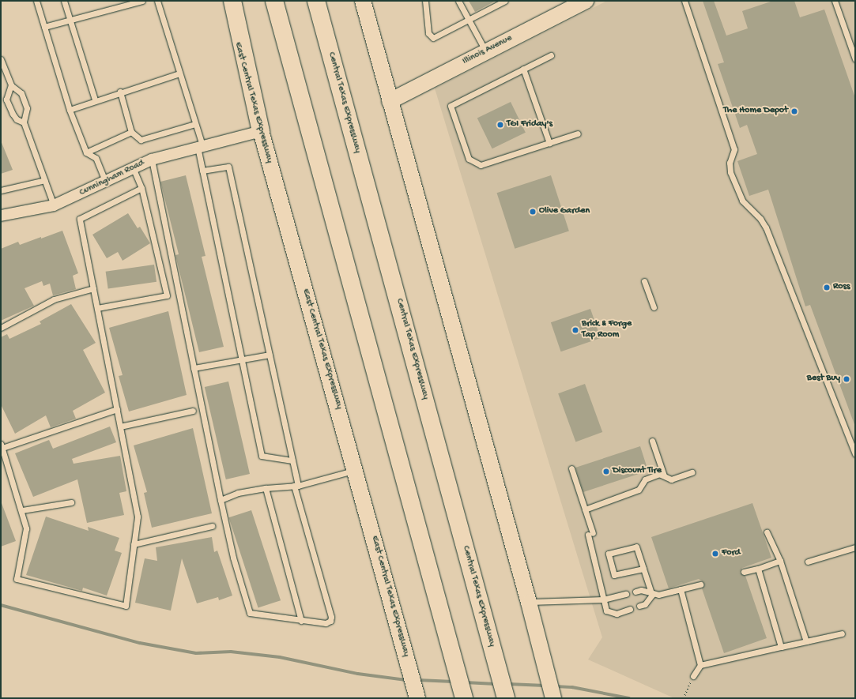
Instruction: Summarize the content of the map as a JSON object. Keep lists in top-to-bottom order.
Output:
{
  "streets": {
    "highway": ["Central Texas Expressway"],
    "main road": ["Illinois Avenue", "East Central Texas Expressway"],
    "street": ["Cunningham Road"]
  },
  "crossings": [
    ["East Central Texas Expressway", "Cunningham Road"]
  ],
  "places": [
    "The Home Depot",
    "TGI Friday's",
    "Olive Garden",
    "Ross",
    "Brick & Forge Tap Room",
    "Best Buy",
    "Discount Tire",
    "Ford"
  ]
}
